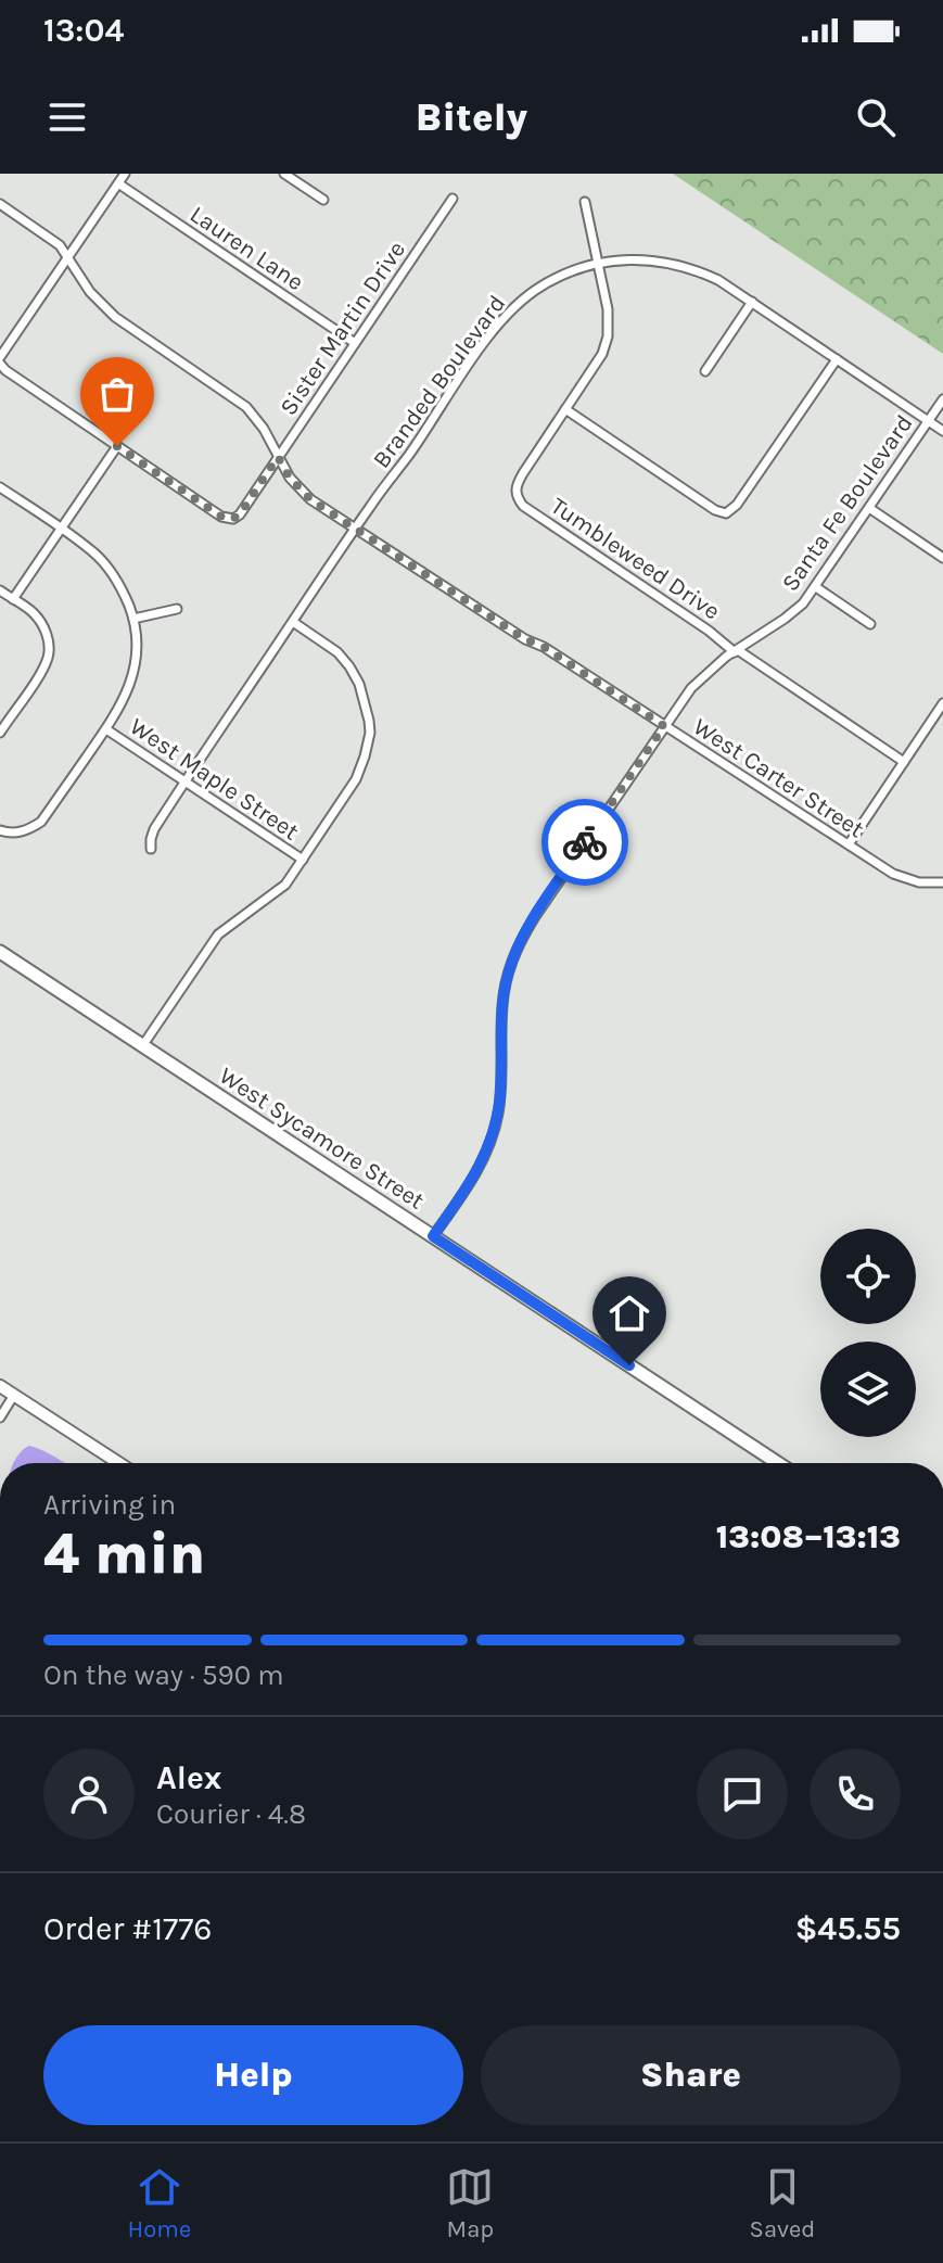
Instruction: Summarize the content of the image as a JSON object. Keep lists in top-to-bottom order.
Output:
{
  "streets": {
    "main road": ["West Sycamore Street"],
    "street": [
      "Lauren Lane",
      "Sister Martin Drive",
      "Branded Boulevard",
      "Santa Fe Boulevard",
      "Tumbleweed Drive",
      "West Carter Street",
      "West Maple Street"
    ]
  },
  "crossings": [
    ["Lauren Lane", "Sister Martin Drive"],
    ["Sister Martin Drive", "West Carter Street"],
    ["Branded Boulevard", "Santa Fe Boulevard"],
    ["Branded Boulevard", "Tumbleweed Drive"],
    ["Branded Boulevard", "West Carter Street"],
    ["Branded Boulevard", "West Maple Street"],
    ["Santa Fe Boulevard", "Tumbleweed Drive"],
    ["Santa Fe Boulevard", "West Carter Street"],
    ["Santa Fe Boulevard", "West Sycamore Street"]
  ],
  "page": {
    "status": "13:04",
    "header": "Bitely",
    "heading": ["4 min", "Arriving in", "13:08–13:13"],
    "panel": [
      "Alex",
      "Courier · 4.8",
      "Order #1776",
      "$45.55"
    ],
    "bar": "On the way · 590 m",
    "buttons": ["Help", "Share"],
    "tabs": ["Home", "Map", "Saved"]
  }
}
